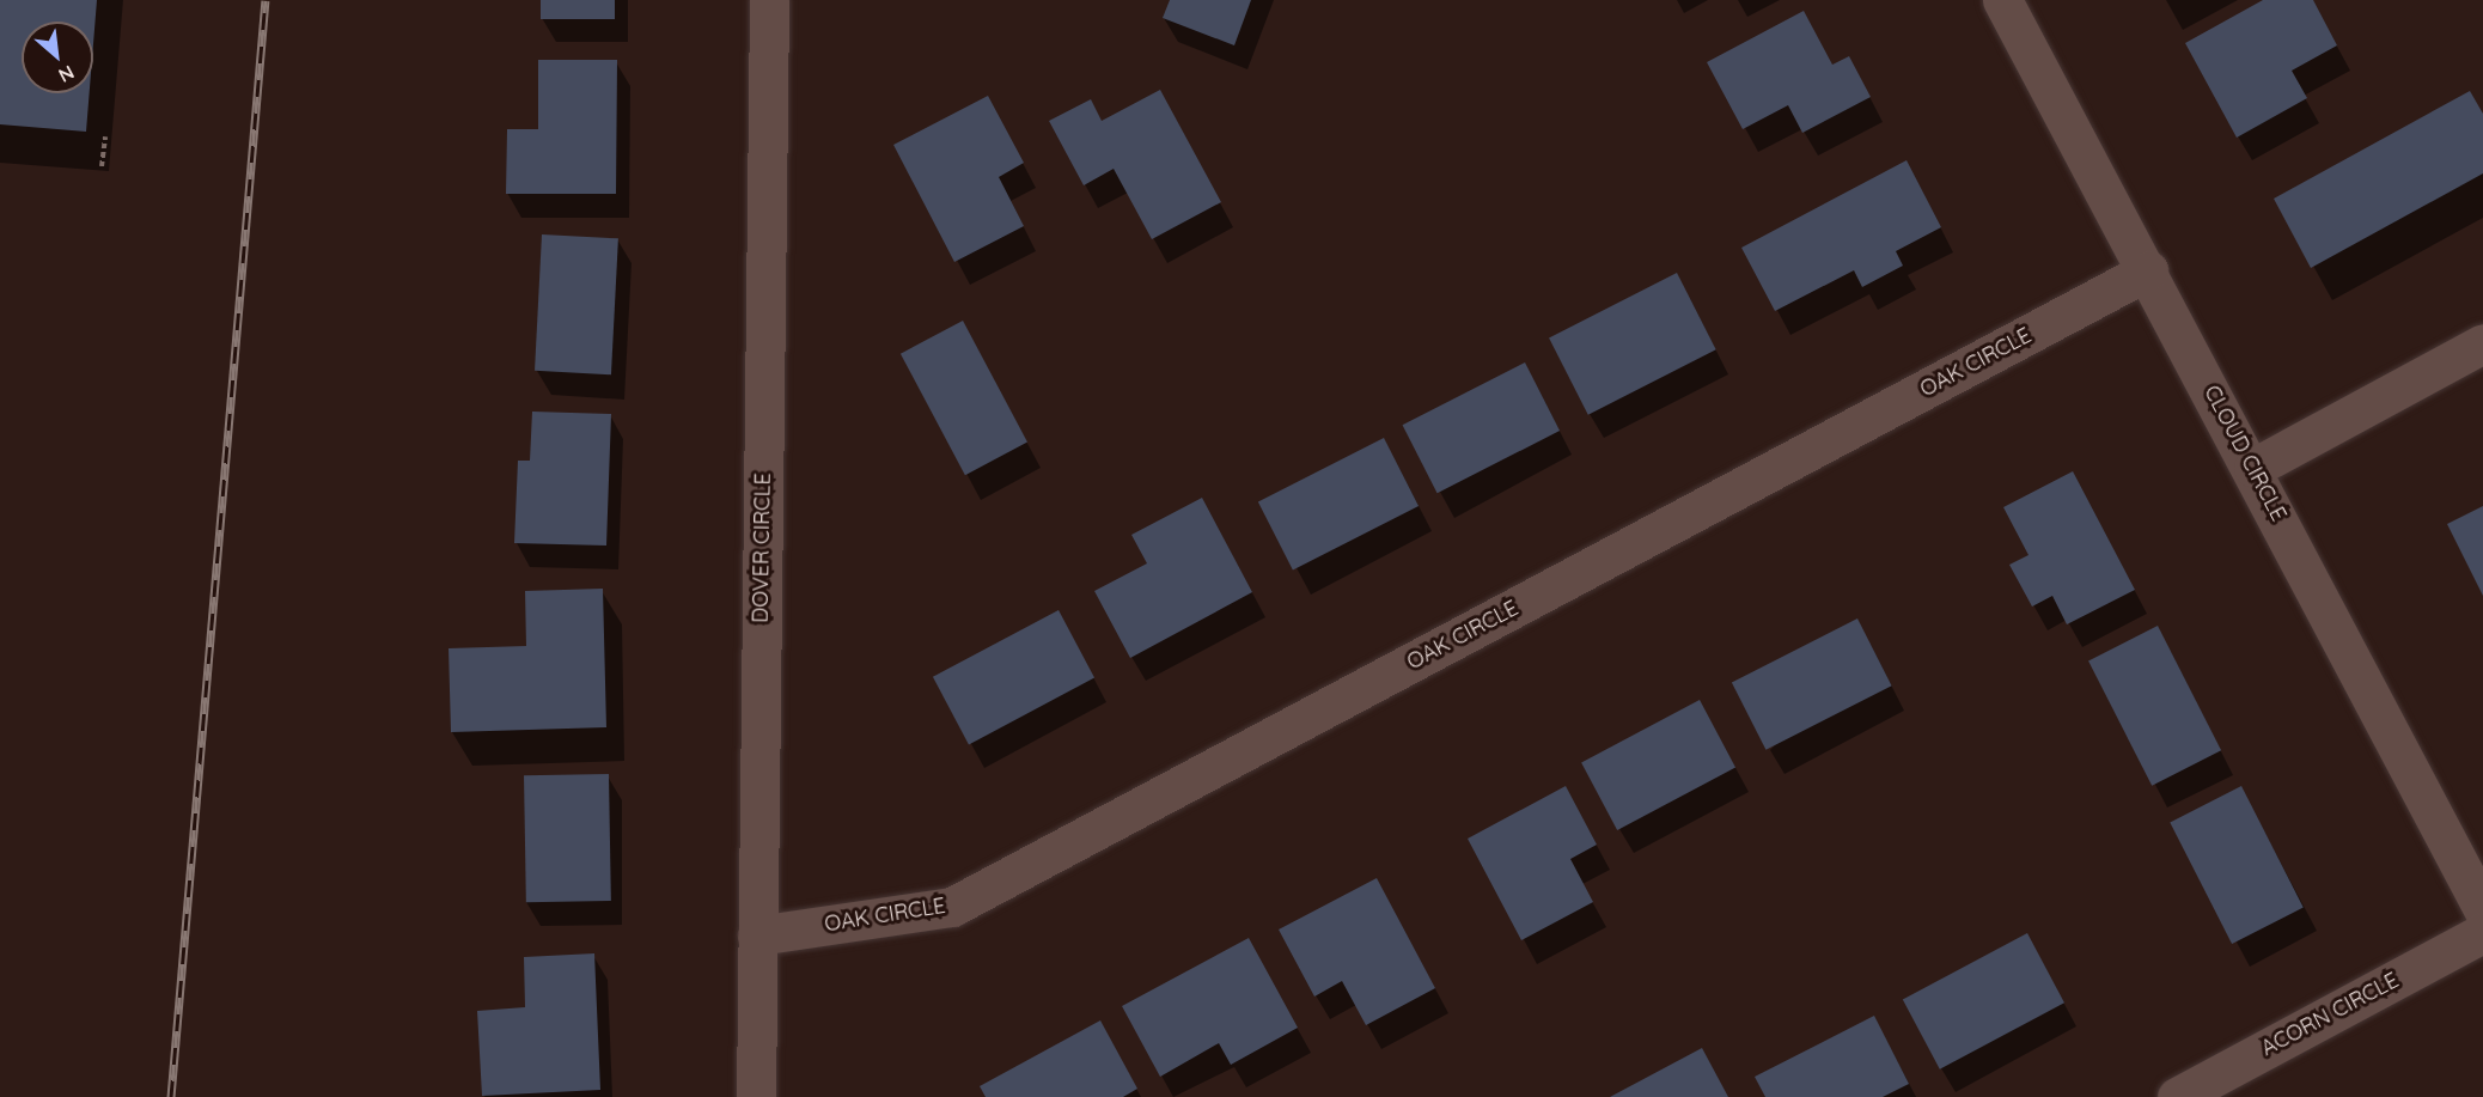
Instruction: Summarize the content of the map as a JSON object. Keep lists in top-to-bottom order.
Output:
{
  "streets": {
    "street": [
      "OAK CIRCLE",
      "CLOUD CIRCLE",
      "DOVER CIRCLE",
      "ACORN CIRCLE"
    ]
  },
  "crossings": [
    ["OAK CIRCLE", "CLOUD CIRCLE"],
    ["OAK CIRCLE", "DOVER CIRCLE"]
  ],
  "north": "bottom right"
}
